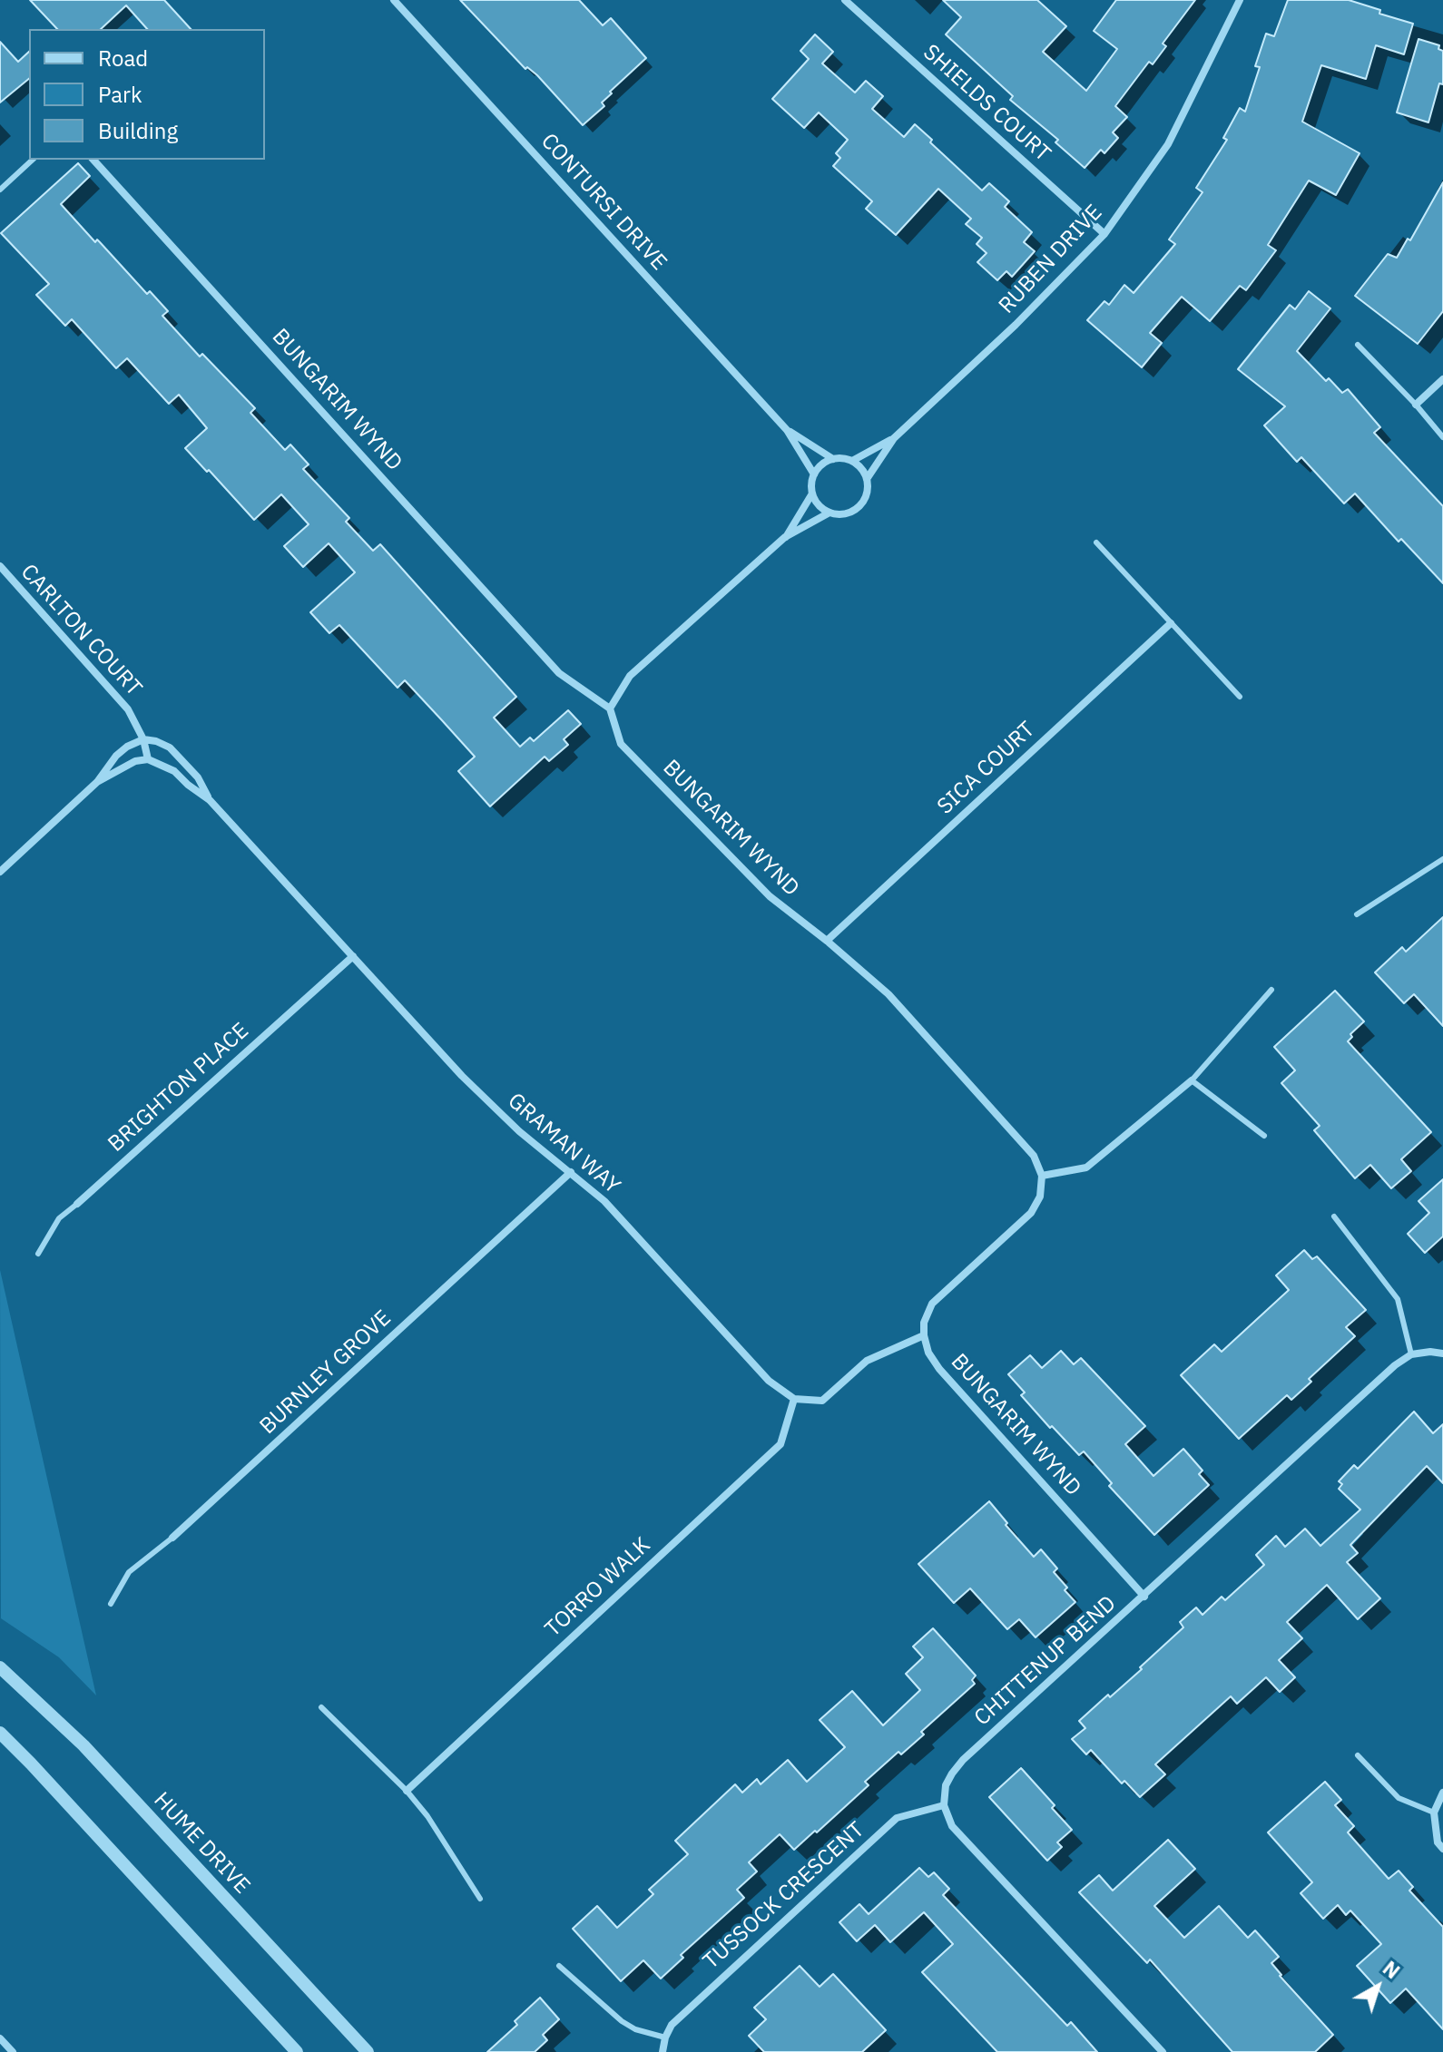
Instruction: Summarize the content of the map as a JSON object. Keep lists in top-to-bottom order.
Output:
{
  "streets": {
    "street": [
      "SHIELDS COURT",
      "CONTURSI DRIVE",
      "RUBEN DRIVE",
      "BUNGARIM WYND",
      "CARLTON COURT",
      "SICA COURT",
      "BRIGHTON PLACE",
      "GRAMAN WAY",
      "BURNLEY GROVE",
      "TORRO WALK",
      "CHITTENUP BEND",
      "HUME DRIVE",
      "TUSSOCK CRESCENT"
    ]
  },
  "crossings": [
    ["SHIELDS COURT", "RUBEN DRIVE"],
    ["CONTURSI DRIVE", "RUBEN DRIVE"],
    ["BUNGARIM WYND", "SICA COURT"],
    ["BUNGARIM WYND", "CHITTENUP BEND"],
    ["CARLTON COURT", "GRAMAN WAY"],
    ["BRIGHTON PLACE", "GRAMAN WAY"],
    ["GRAMAN WAY", "BURNLEY GROVE"],
    ["GRAMAN WAY", "TORRO WALK"],
    ["CHITTENUP BEND", "TUSSOCK CRESCENT"]
  ],
  "legend": ["Road", "Park", "Building"],
  "north": "top right"
}
